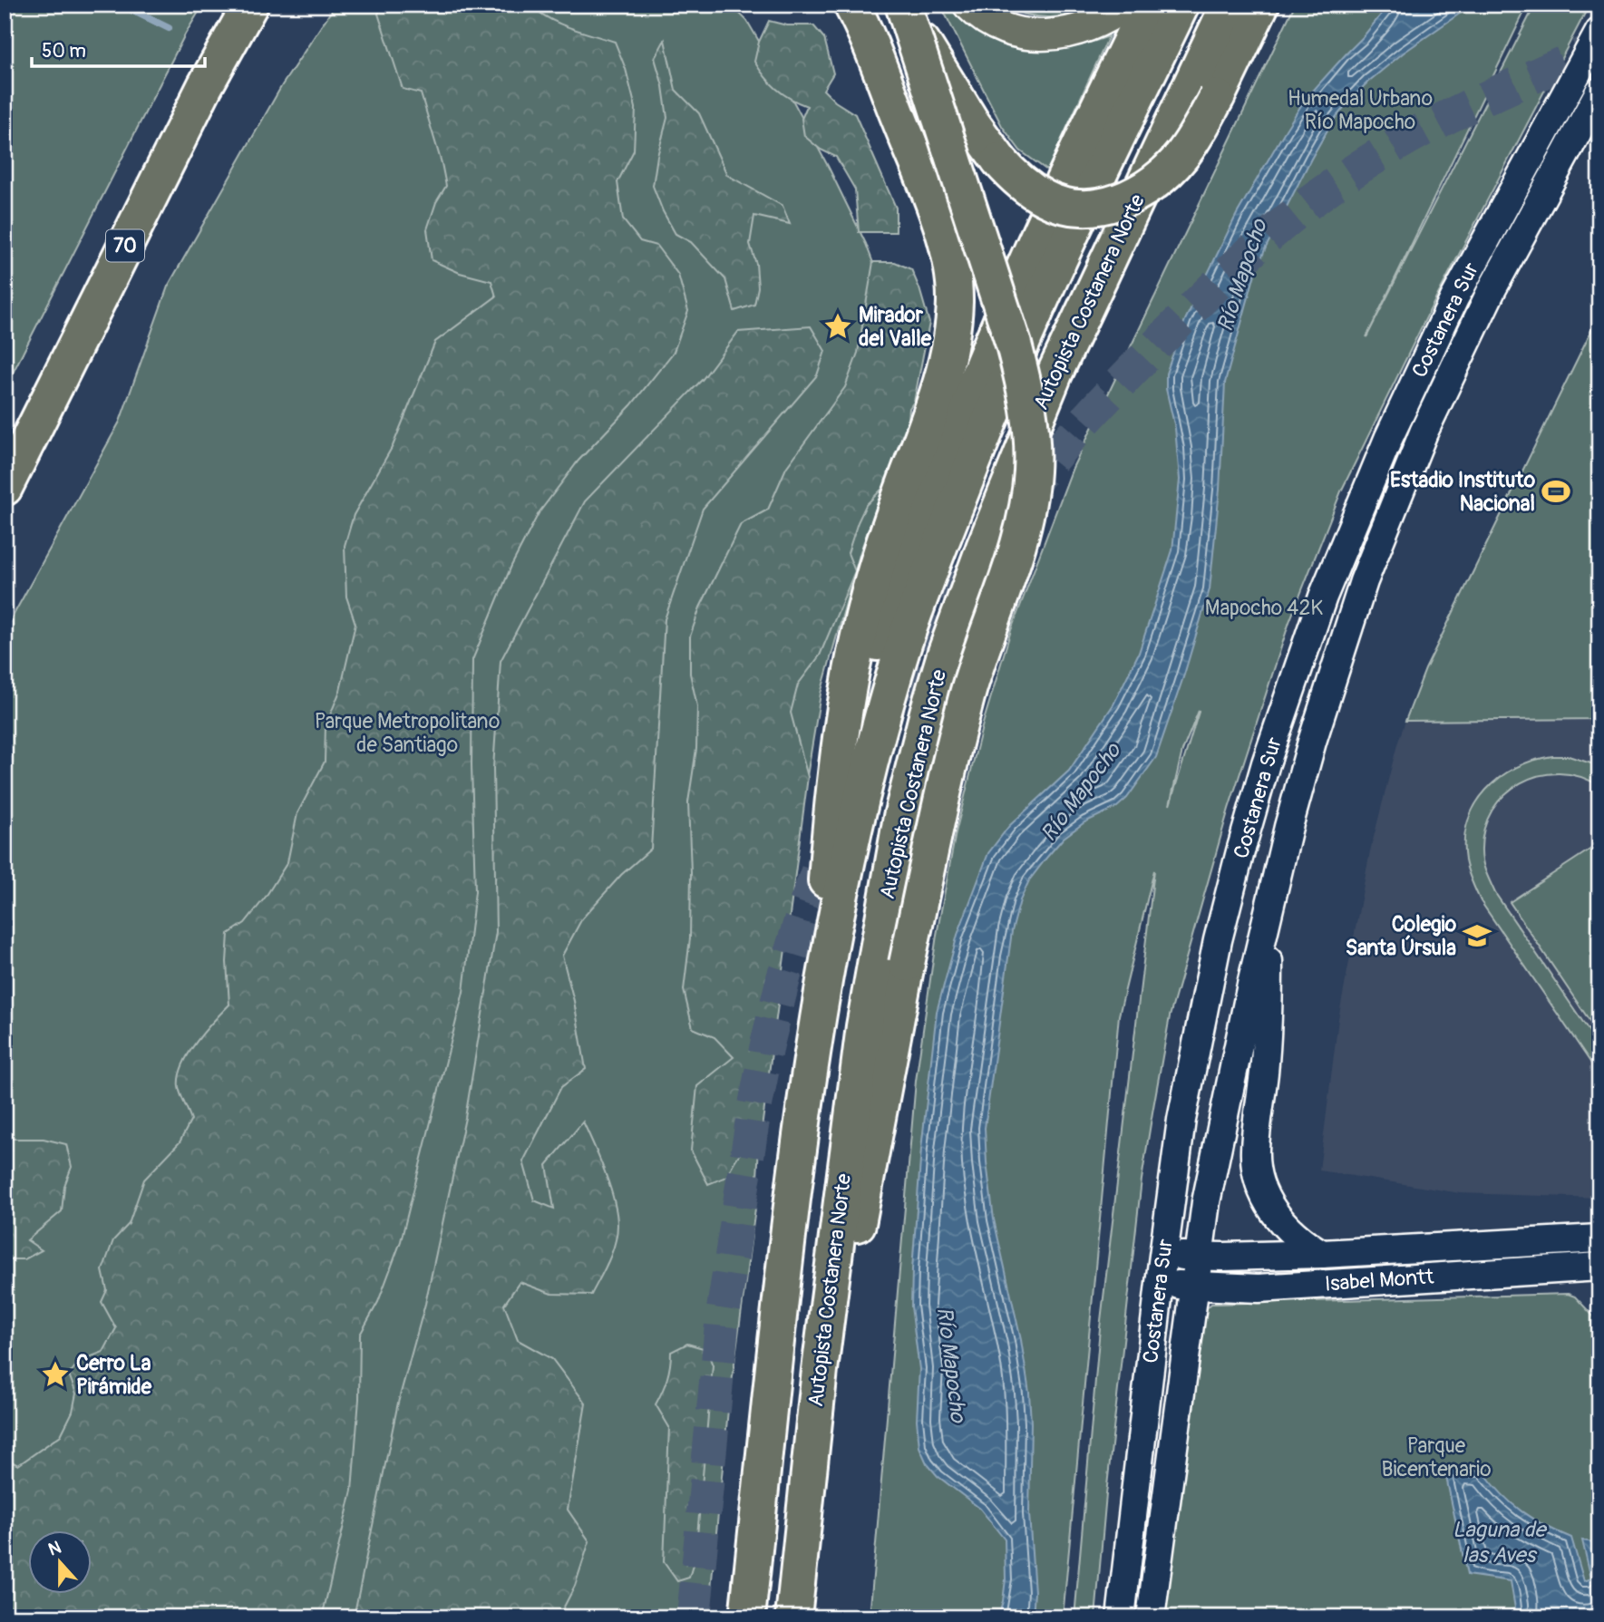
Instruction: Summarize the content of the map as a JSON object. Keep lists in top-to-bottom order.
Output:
{
  "streets": {
    "highway": ["70", "Autopista Costanera Norte"],
    "main road": ["Costanera Sur", "Isabel Montt"]
  },
  "crossings": [
    ["Costanera Sur", "Isabel Montt"]
  ],
  "water": ["Río Mapocho", "Laguna de las Aves"],
  "parks": [
    "Humedal Urbano Río Mapocho",
    "Mapocho 42K",
    "Parque Metropolitano de Santiago",
    "Parque Bicentenario"
  ],
  "places": {
    "place": ["Mirador del Valle", "Cerro La Pirámide"],
    "sports": ["Estadio Instituto Nacional"],
    "school or university": ["Colegio Santa Úrsula"]
  },
  "scale_bar": "50 m",
  "north": "top"
}
